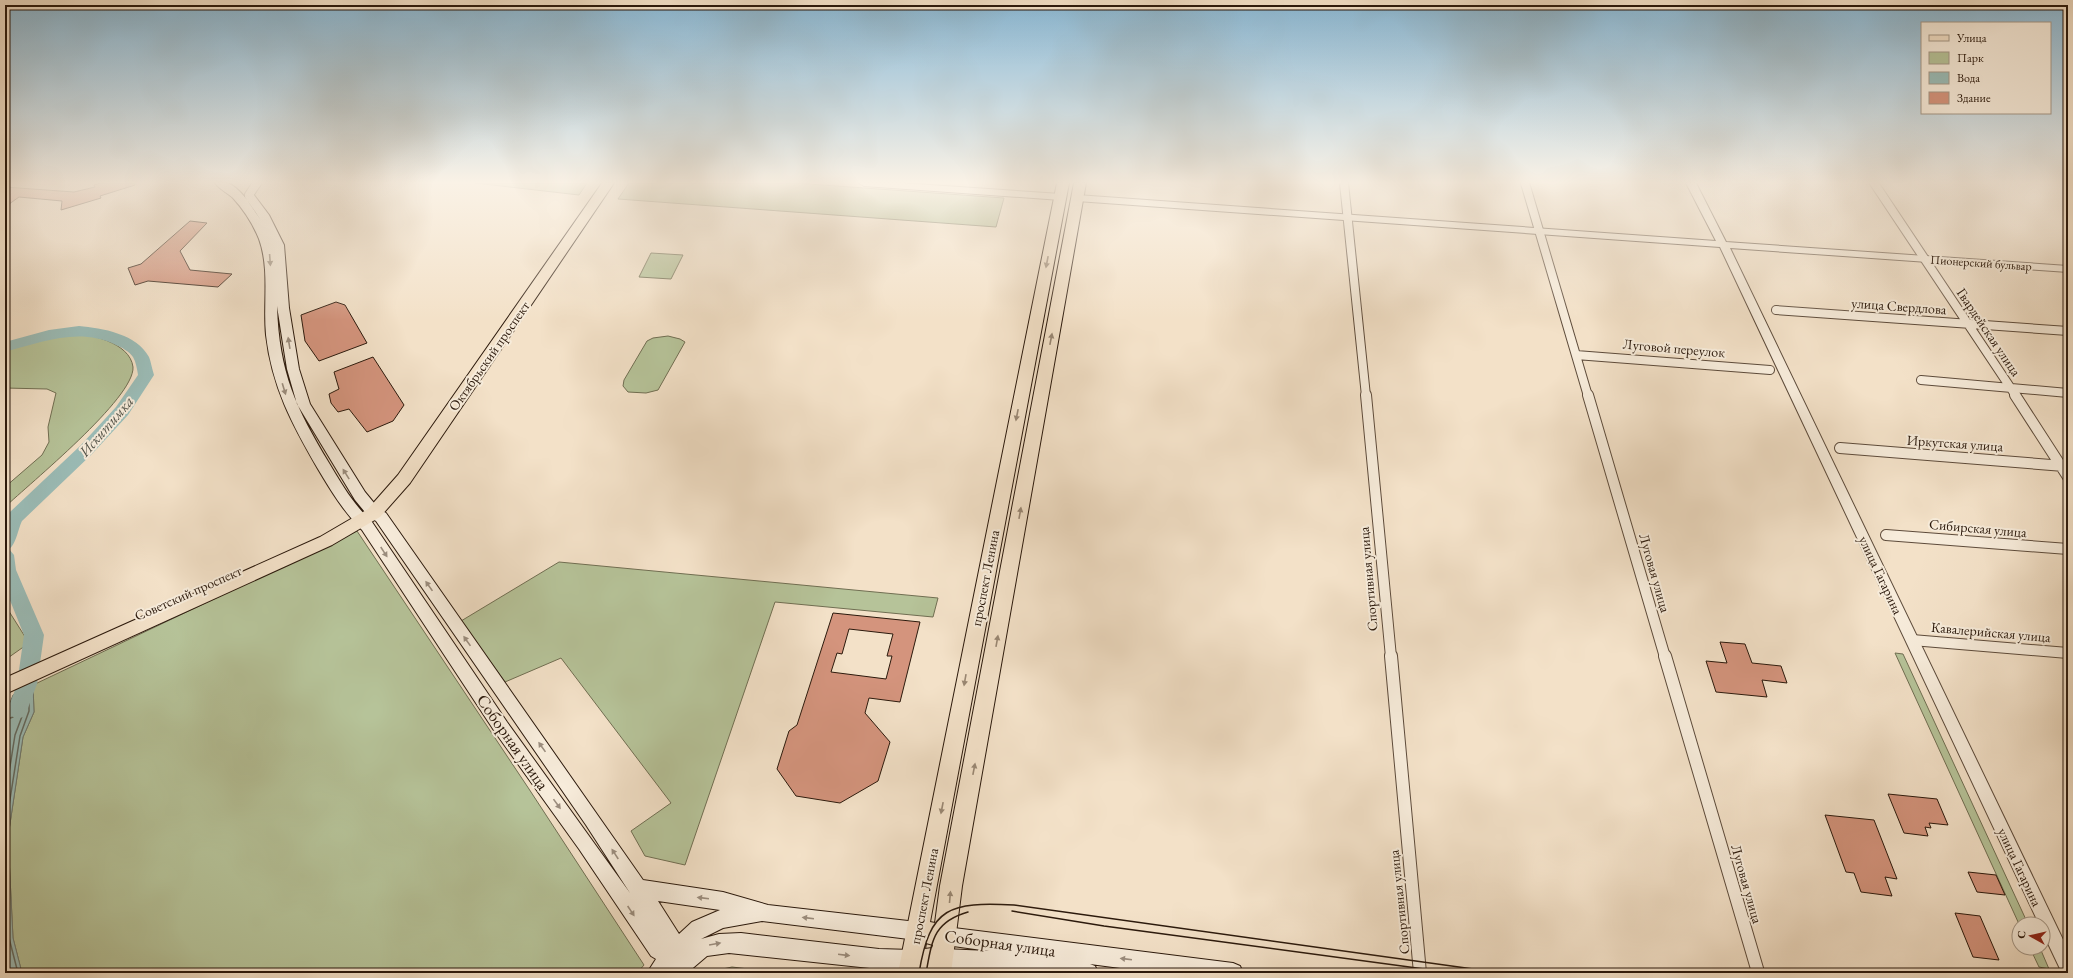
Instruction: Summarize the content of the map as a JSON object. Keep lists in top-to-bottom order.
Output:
{
  "streets": {
    "main road": [
      "Октябрьский проспект",
      "проспект Ленина",
      "Советский проспект",
      "Соборная улица"
    ],
    "street": [
      "Пионерский бульвар",
      "улица Свердлова",
      "Гвардейская улица",
      "Луговой переулок",
      "Иркутская улица",
      "Сибирская улица",
      "Луговая улица",
      "улица Гагарина",
      "Спортивная улица",
      "Кавалерийская улица"
    ]
  },
  "crossings": [
    ["Пионерский бульвар", "Гвардейская улица"],
    ["Пионерский бульвар", "Луговая улица"],
    ["Пионерский бульвар", "улица Гагарина"],
    ["улица Свердлова", "Гвардейская улица"],
    ["Гвардейская улица", "Иркутская улица"],
    ["Луговой переулок", "Луговая улица"],
    ["Октябрьский проспект", "Советский проспект"],
    ["Октябрьский проспект", "Соборная улица"],
    ["улица Гагарина", "Кавалерийская улица"],
    ["проспект Ленина", "Соборная улица"],
    ["Советский проспект", "Соборная улица"]
  ],
  "water": ["Искитимка"],
  "legend": [
    "Улица",
    "Парк",
    "Вода",
    "Здание"
  ],
  "north": "left"
}
